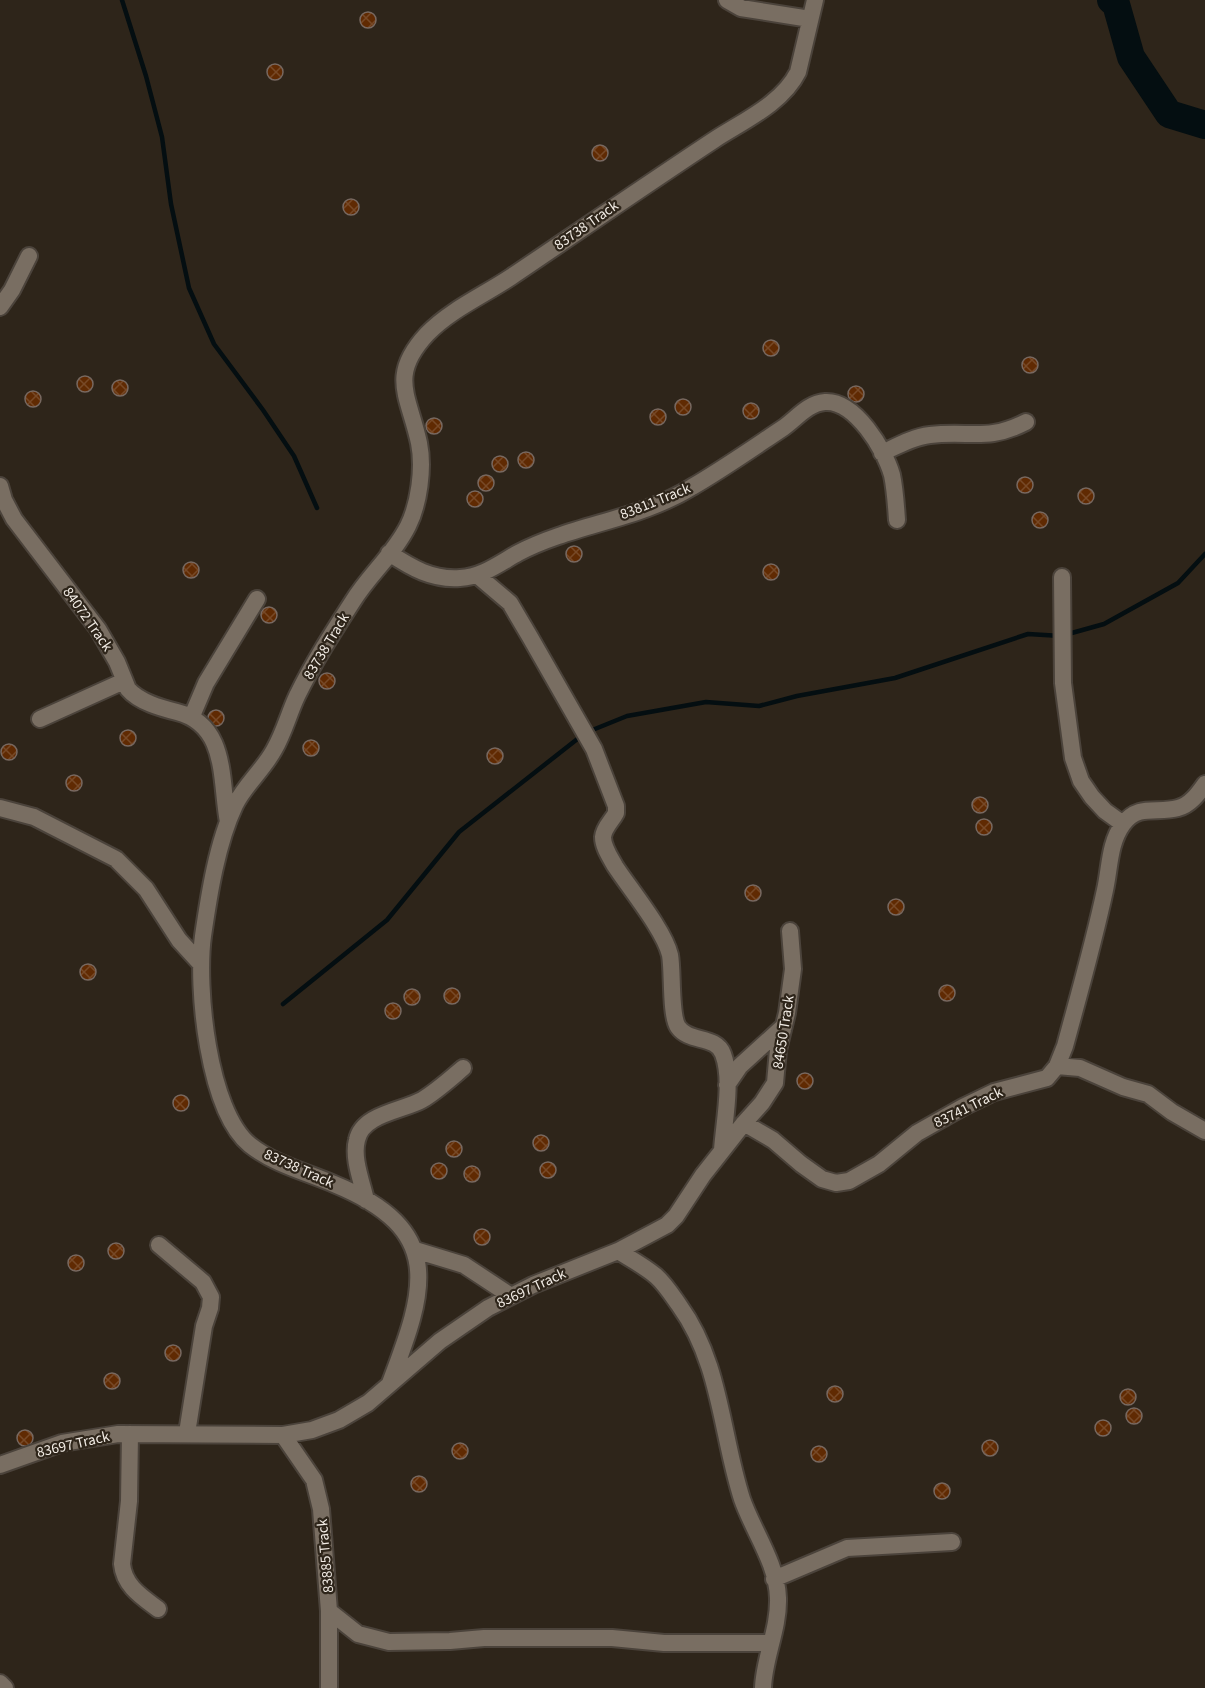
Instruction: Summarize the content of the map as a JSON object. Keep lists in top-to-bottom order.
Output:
{
  "streets": {
    "street": [
      "83738 Track",
      "83811 Track",
      "84072 Track",
      "84650 Track",
      "83741 Track",
      "83697 Track",
      "83885 Track"
    ]
  },
  "crossings": [
    ["83738 Track", "83811 Track"],
    ["83738 Track", "83697 Track"],
    ["84650 Track", "83741 Track"],
    ["83697 Track", "83885 Track"]
  ]
}
